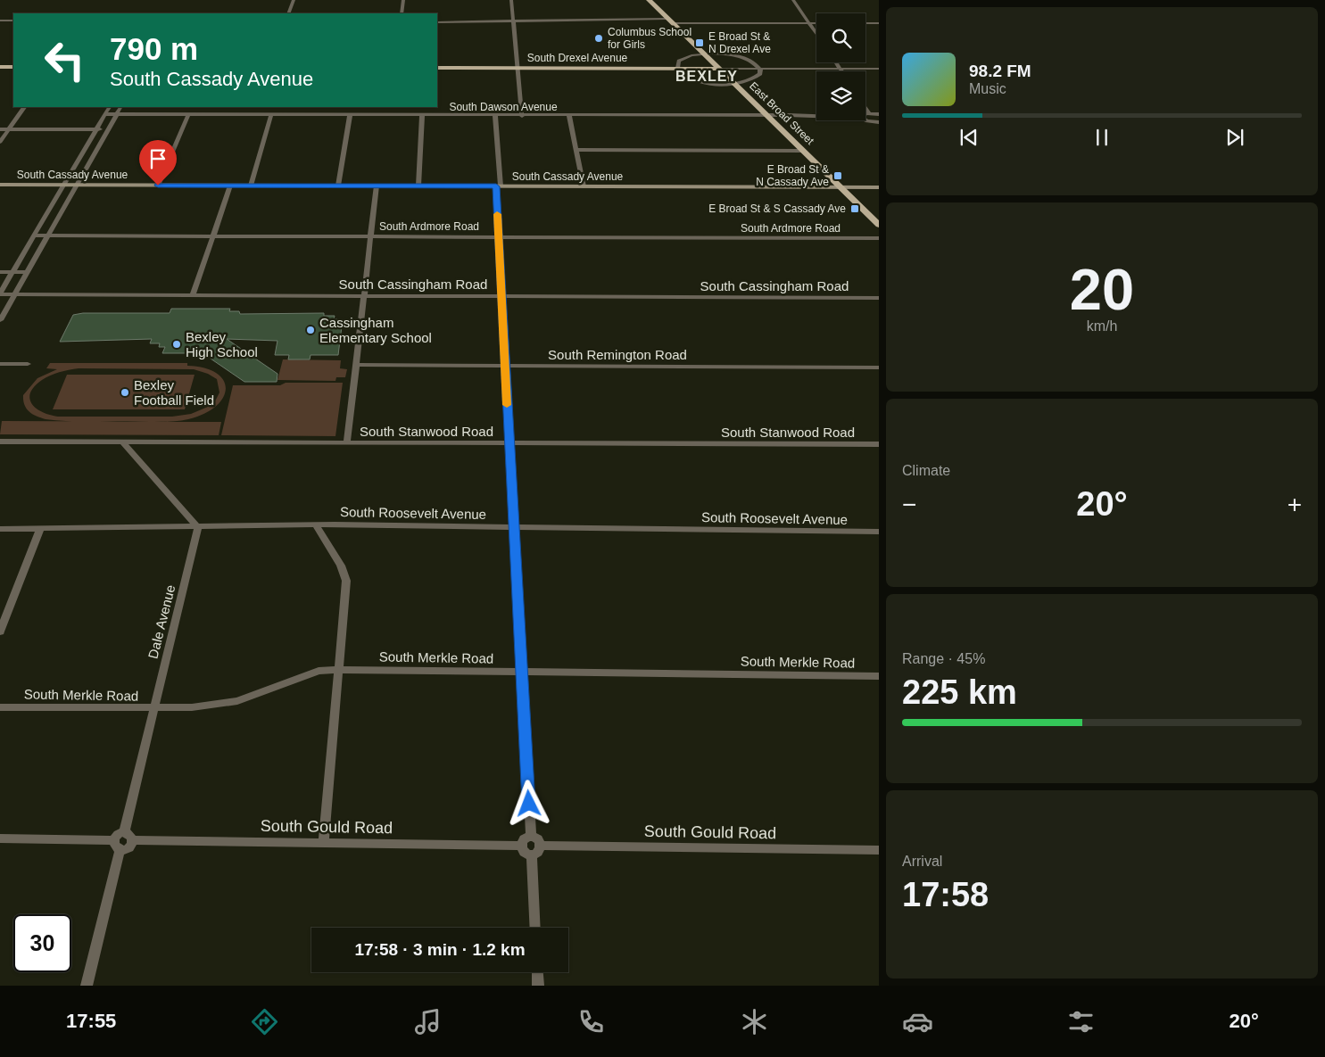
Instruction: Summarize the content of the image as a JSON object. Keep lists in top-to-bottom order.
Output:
{
  "streets": {
    "main road": ["South Drexel Avenue", "East Broad Street"],
    "street": [
      "South Dawson Avenue",
      "South Cassady Avenue",
      "South Ardmore Road",
      "South Cassingham Road",
      "South Remington Road",
      "South Stanwood Road",
      "South Roosevelt Avenue",
      "Dale Avenue",
      "South Merkle Road",
      "South Gould Road"
    ]
  },
  "crossings": [
    ["South Drexel Avenue", "East Broad Street"],
    ["South Dawson Avenue", "East Broad Street"],
    ["East Broad Street", "South Cassady Avenue"],
    ["South Roosevelt Avenue", "Dale Avenue"],
    ["Dale Avenue", "South Merkle Road"],
    ["Dale Avenue", "South Gould Road"]
  ],
  "districts": ["BEXLEY"],
  "places": {
    "other": [
      "Columbus School for Girls",
      "Cassingham Elementary School",
      "Bexley High School",
      "Bexley Football Field"
    ],
    "transit": ["E Broad St & N Drexel Ave", "E Broad St & N Cassady Ave", "E Broad St & S Cassady Ave"]
  },
  "page": {
    "turn": ["790 m", "South Cassady Avenue"],
    "song": ["98.2 FM", "Music"],
    "tile": [
      ["20", "km/h"],
      "Climate",
      ["Range · 45%", "225 km"],
      ["Arrival", "17:58"]
    ],
    "heat": ["−", "20°", "+"],
    "limit": "30",
    "trip": "17:58 · 3 min · 1.2 km",
    "tabs": ["17:55", "20°"]
  }
}
